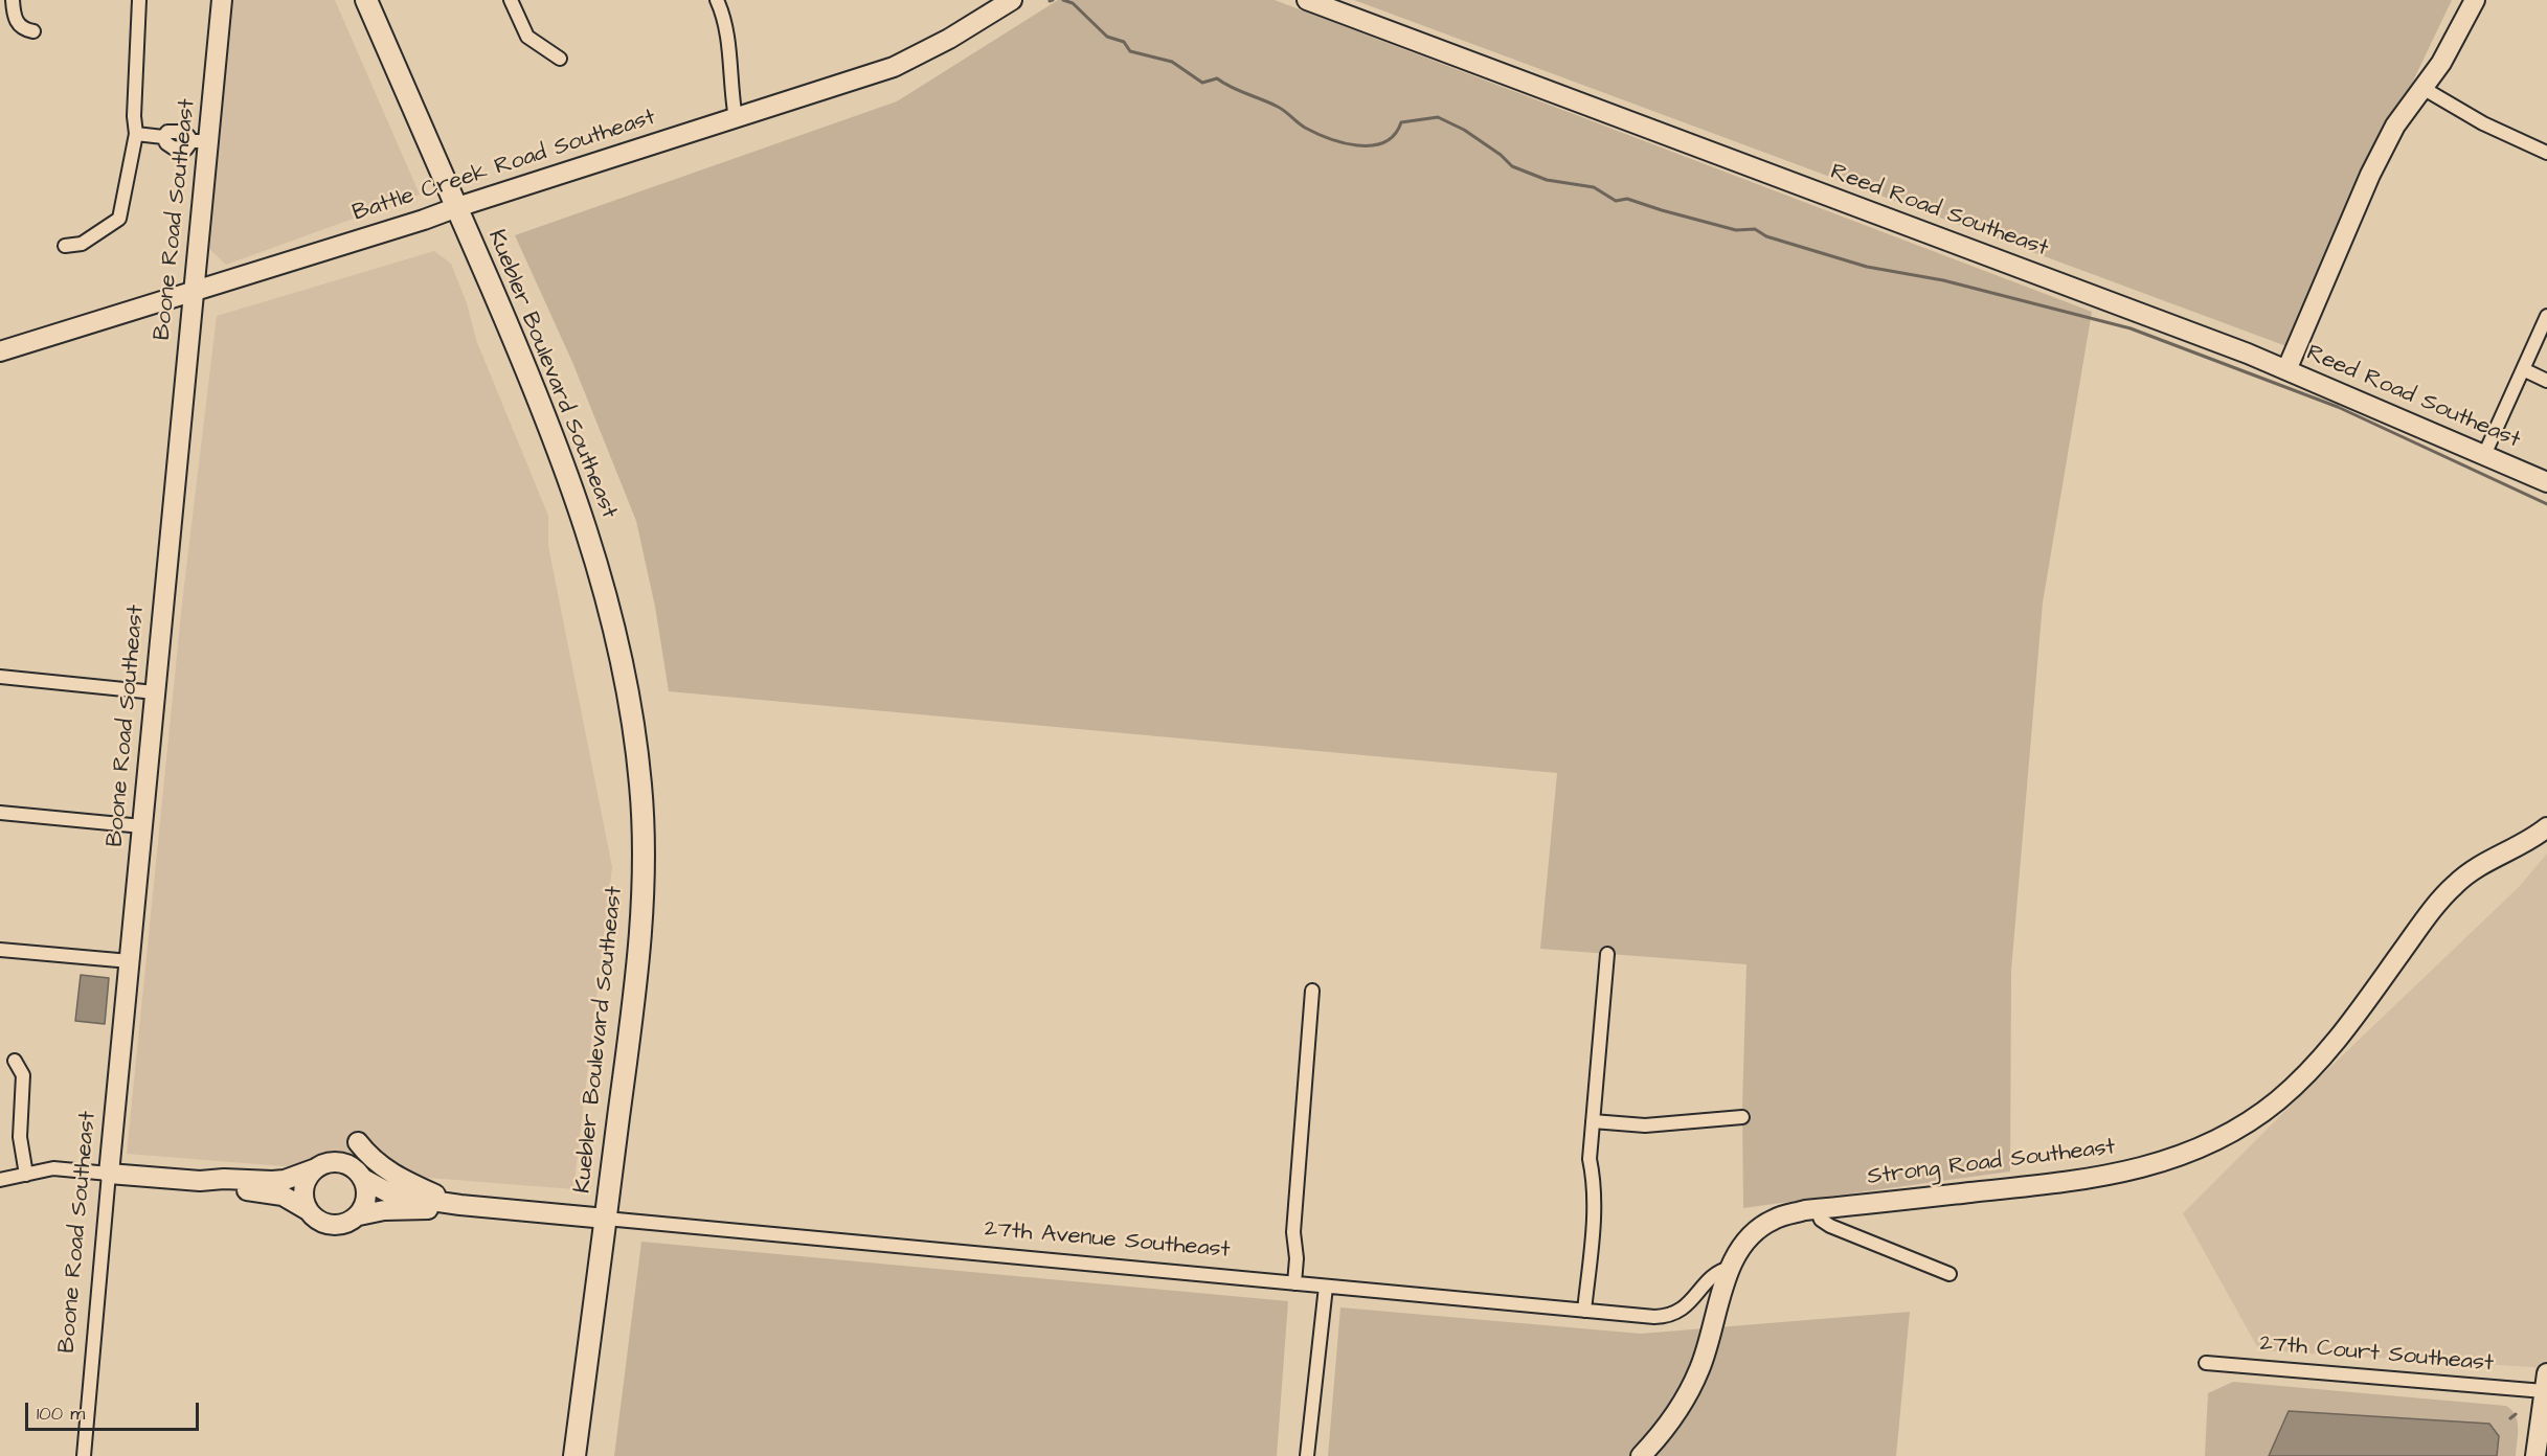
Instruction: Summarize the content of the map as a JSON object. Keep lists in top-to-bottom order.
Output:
{
  "streets": {
    "main road": ["Kuebler Boulevard Southeast"],
    "street": [
      "Battle Creek Road Southeast",
      "Reed Road Southeast",
      "Boone Road Southeast",
      "Strong Road Southeast",
      "27th Avenue Southeast",
      "27th Court Southeast"
    ]
  },
  "crossings": [
    ["Battle Creek Road Southeast", "Boone Road Southeast"],
    ["Battle Creek Road Southeast", "Kuebler Boulevard Southeast"],
    ["Kuebler Boulevard Southeast", "27th Avenue Southeast"],
    ["Strong Road Southeast", "27th Avenue Southeast"]
  ],
  "scale_bar": "100 m"
}
